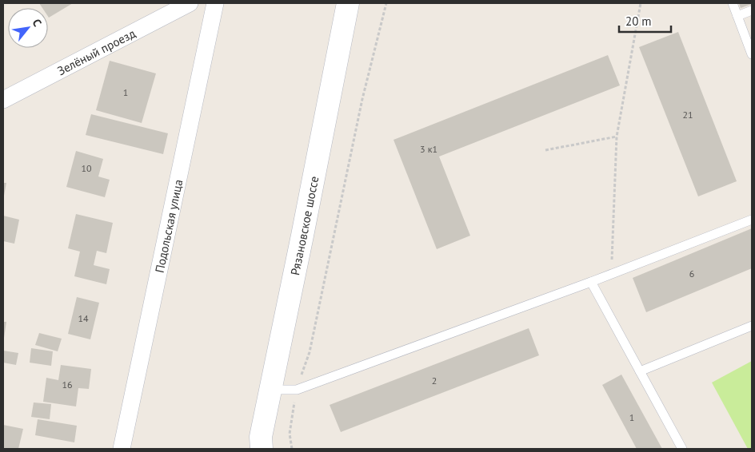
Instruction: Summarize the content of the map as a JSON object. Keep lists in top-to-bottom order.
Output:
{
  "streets": {
    "main road": ["Рязановское шоссе"],
    "street": ["Зелёный проезд", "Подольская улица"]
  },
  "house_numbers": [
    "1",
    "21",
    "3 к1",
    "10",
    "6",
    "14",
    "2",
    "16",
    "1"
  ],
  "scale_bar": "20 m",
  "north": "top right"
}
